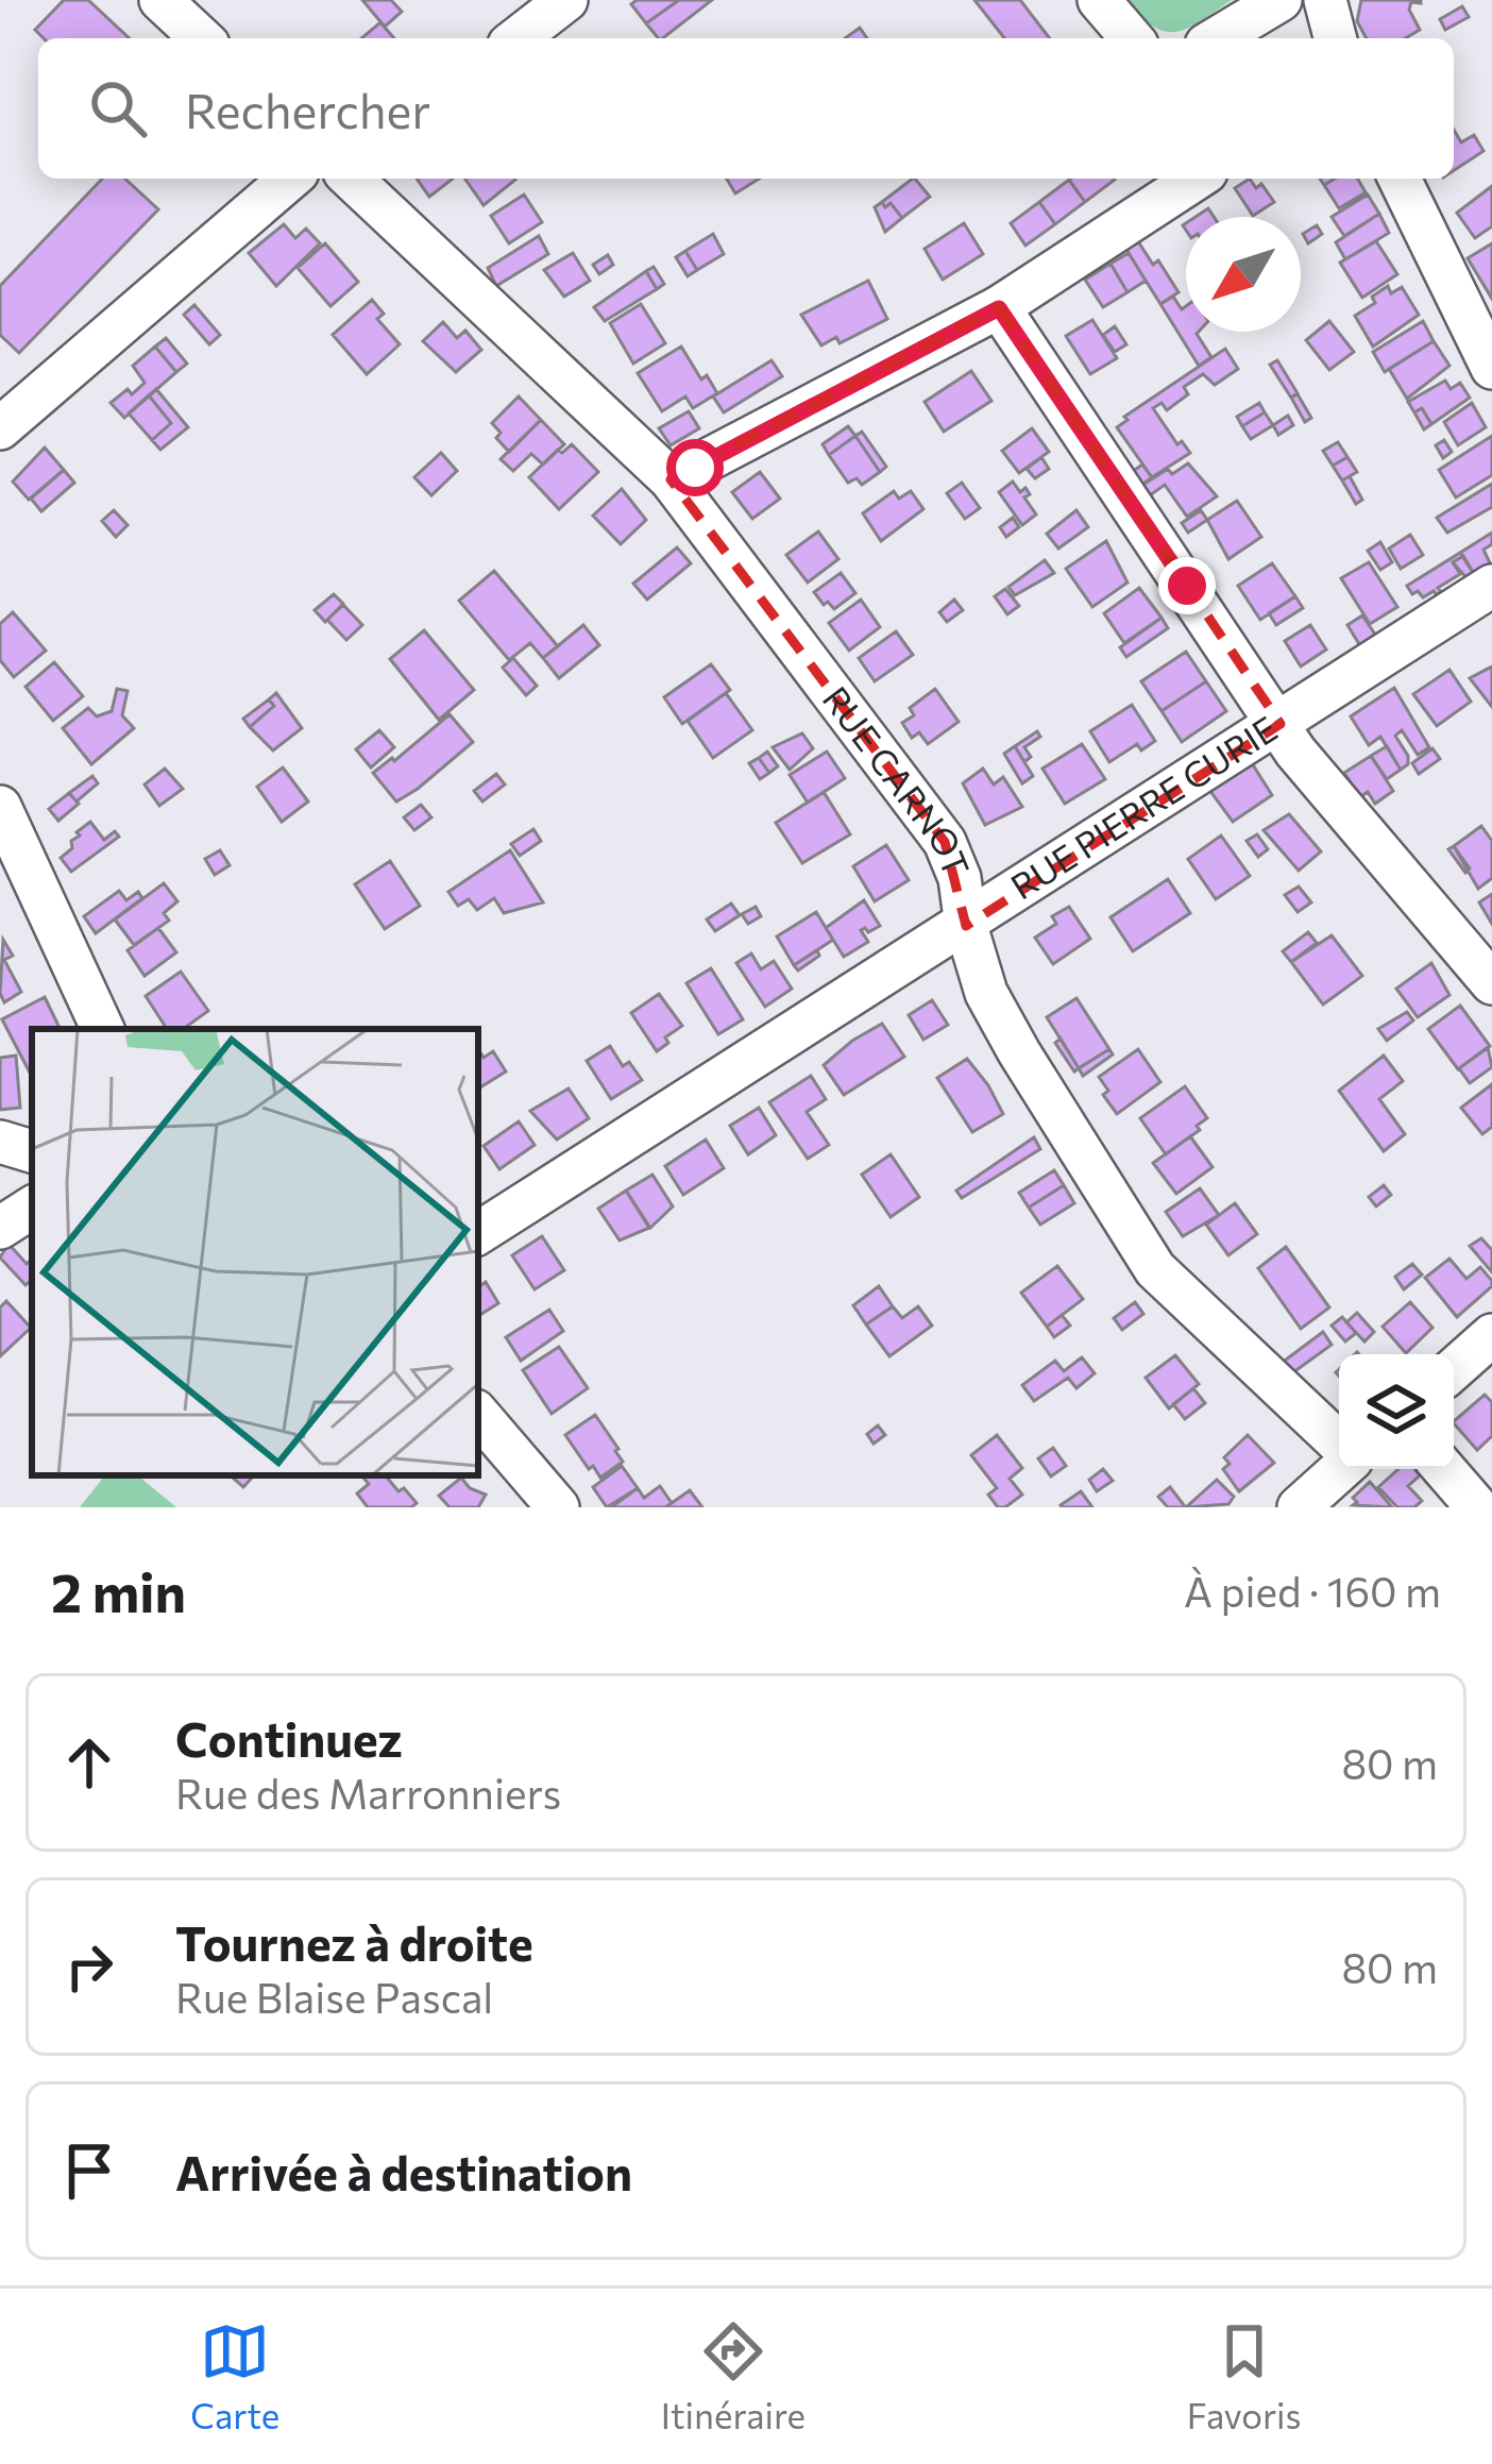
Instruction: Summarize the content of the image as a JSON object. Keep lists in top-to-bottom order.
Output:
{
  "streets": {
    "street": ["RUE CARNOT", "RUE PIERRE CURIE"]
  },
  "crossings": [
    ["RUE CARNOT", "RUE PIERRE CURIE"]
  ],
  "north": "bottom left",
  "page": {
    "search": "Rechercher",
    "heading": ["2 min", "À pied · 160 m"],
    "list": [
      ["Continuez", "Rue des Marronniers", "80 m"],
      ["Tournez à droite", "Rue Blaise Pascal", "80 m"],
      "Arrivée à destination"
    ],
    "nav": ["Carte", "Itinéraire", "Favoris"]
  }
}
